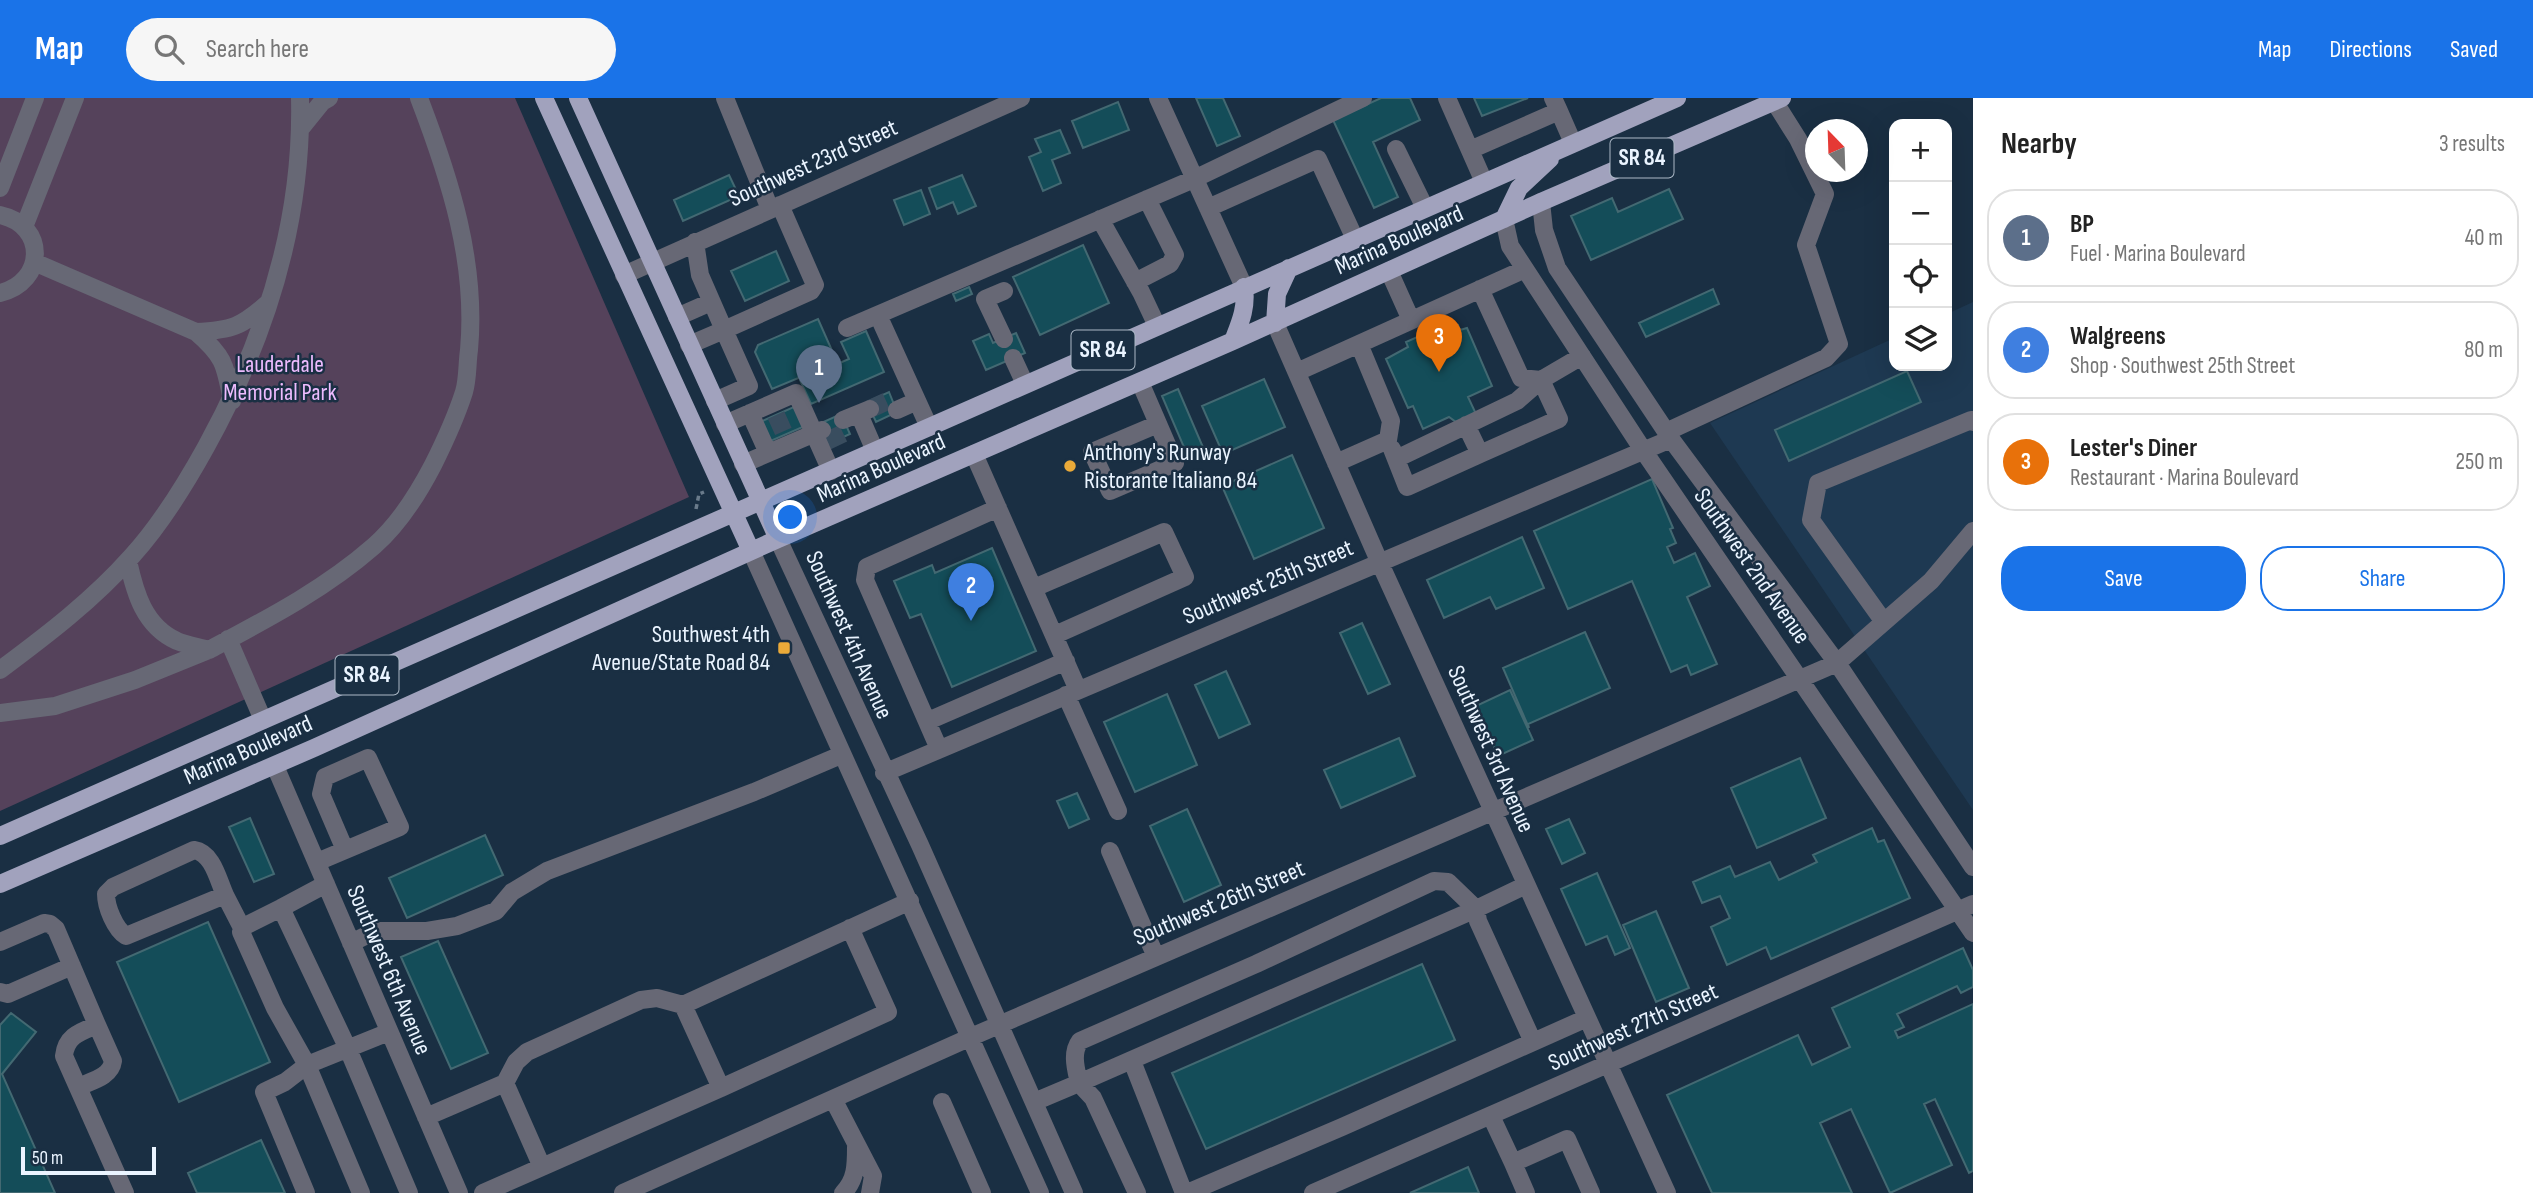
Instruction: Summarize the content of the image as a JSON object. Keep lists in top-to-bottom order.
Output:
{
  "streets": {
    "main road": ["SR 84", "Marina Boulevard", "Southwest 4th Avenue"],
    "street": [
      "Southwest 23rd Street",
      "Southwest 2nd Avenue",
      "Southwest 25th Street",
      "Southwest 3rd Avenue",
      "Southwest 26th Street",
      "Southwest 6th Avenue",
      "Southwest 27th Street"
    ]
  },
  "crossings": [
    ["Southwest 23rd Street", "Southwest 4th Avenue"],
    ["Marina Boulevard", "Southwest 2nd Avenue"],
    ["Marina Boulevard", "Southwest 25th Street"],
    ["Marina Boulevard", "Southwest 4th Avenue"],
    ["Marina Boulevard", "Southwest 3rd Avenue"],
    ["Marina Boulevard", "Southwest 6th Avenue"],
    ["Southwest 2nd Avenue", "Southwest 25th Street"],
    ["Southwest 2nd Avenue", "Southwest 26th Street"],
    ["Southwest 2nd Avenue", "Southwest 27th Street"],
    ["Southwest 25th Street", "Southwest 4th Avenue"],
    ["Southwest 25th Street", "Southwest 3rd Avenue"],
    ["Southwest 4th Avenue", "Southwest 26th Street"],
    ["Southwest 3rd Avenue", "Southwest 26th Street"],
    ["Southwest 3rd Avenue", "Southwest 27th Street"]
  ],
  "parks": ["Lauderdale Memorial Park"],
  "places": {
    "other": ["Anthony's Runway Ristorante Italiano 84"],
    "transit": ["Southwest 4th Avenue/State Road 84"]
  },
  "scale_bar": "50 m",
  "north": "top left",
  "page": {
    "header": "Map",
    "search": "Search here",
    "nav": ["Map", "Directions", "Saved"],
    "heading": ["Nearby", "3 results"],
    "map_buttons": ["+", "−"],
    "list": [
      {
        "mark": "1",
        "name": "BP",
        "note": "Fuel · Marina Boulevard",
        "value": "40 m"
      },
      {
        "mark": "2",
        "name": "Walgreens",
        "note": "Shop · Southwest 25th Street",
        "value": "80 m"
      },
      {
        "mark": "3",
        "name": "Lester's Diner",
        "note": "Restaurant · Marina Boulevard",
        "value": "250 m"
      }
    ],
    "pins": ["3", "1", "2"],
    "buttons": ["Save", "Share"],
    "scale": "50 m"
  }
}
